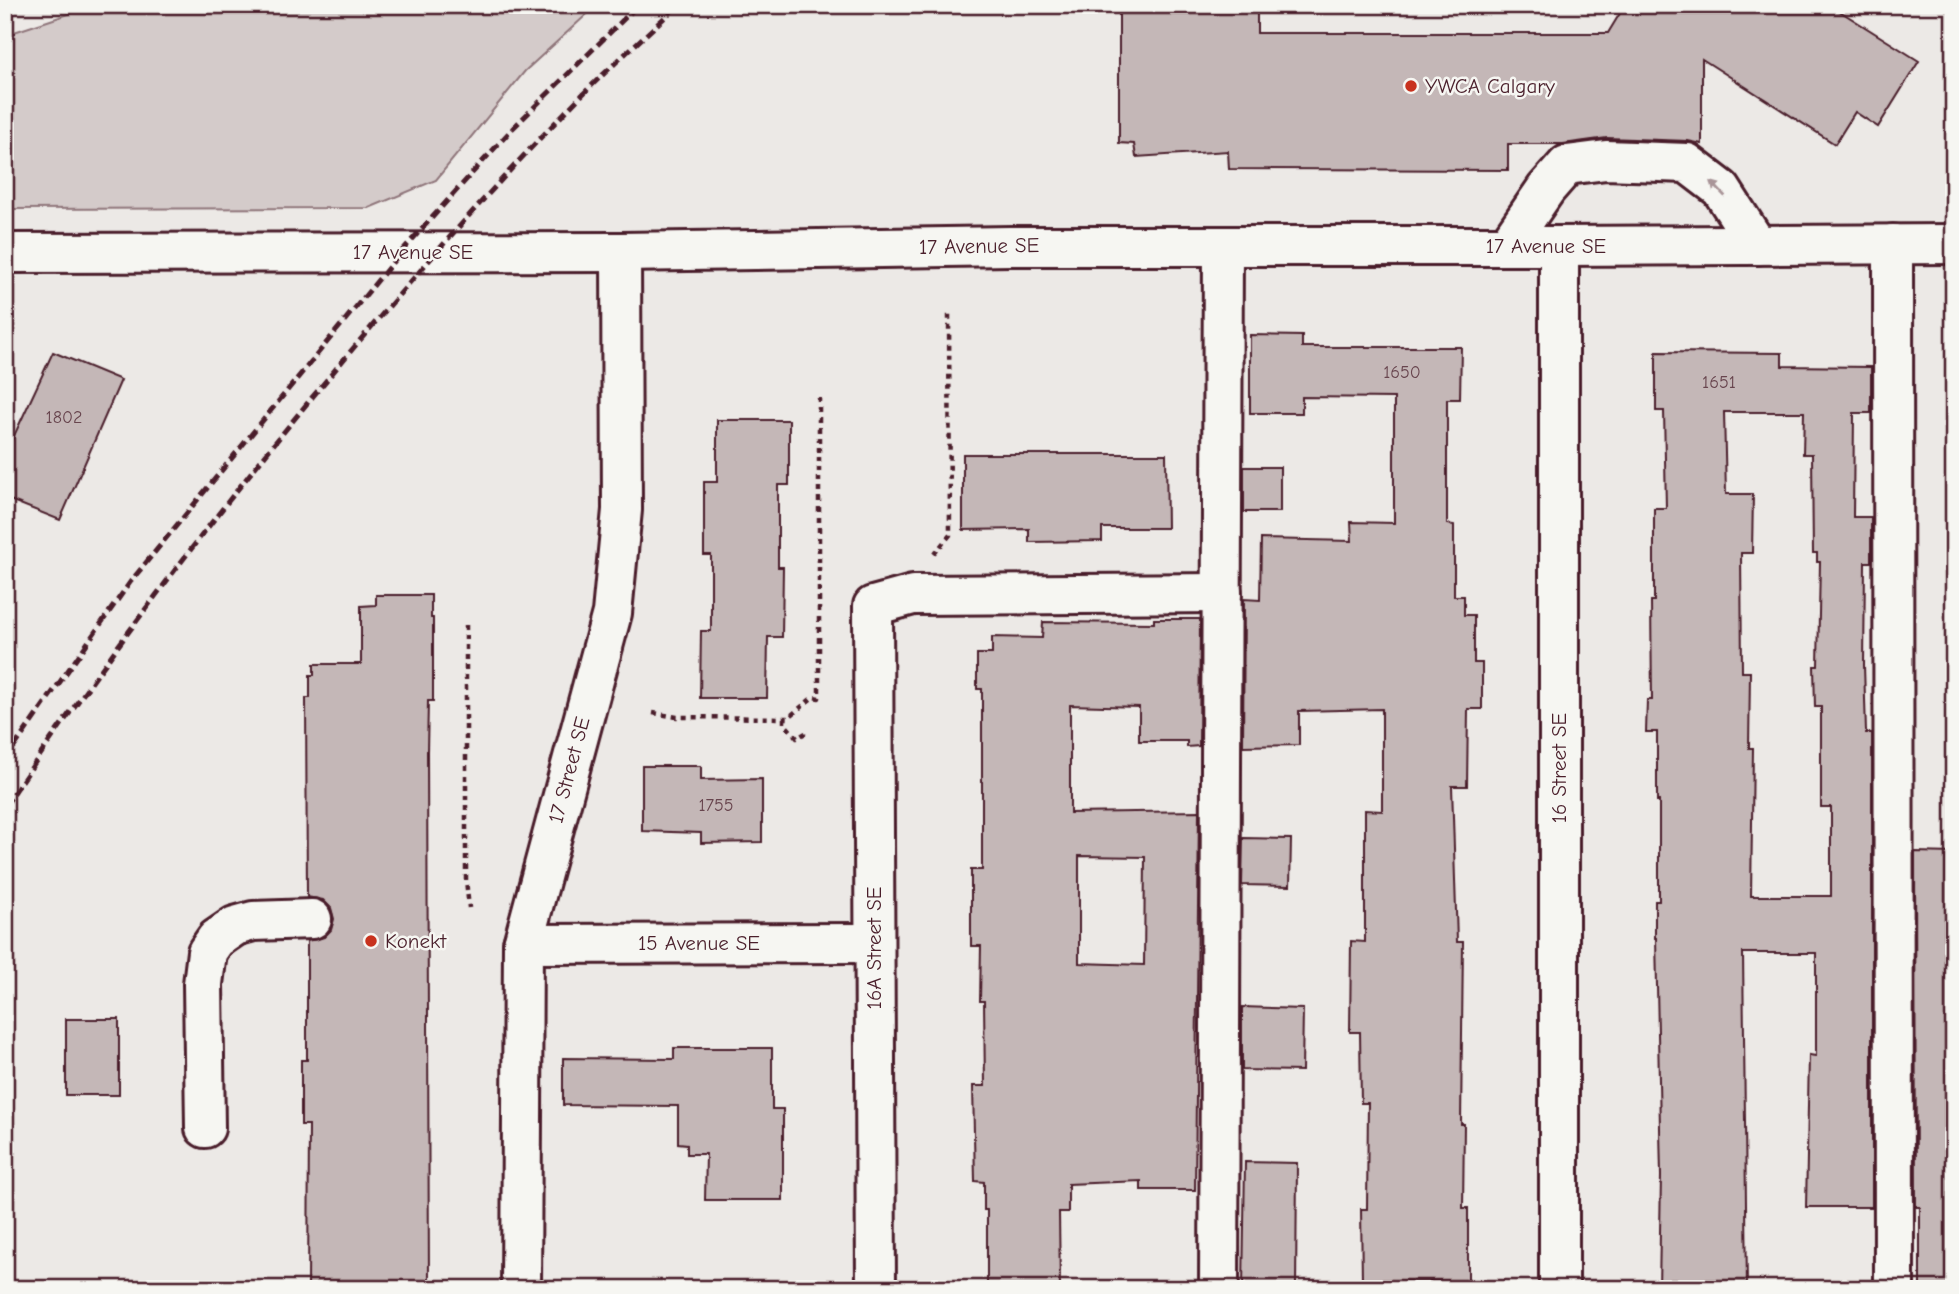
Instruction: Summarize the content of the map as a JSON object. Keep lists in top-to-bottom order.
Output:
{
  "streets": {
    "street": [
      "17 Avenue SE",
      "16 Street SE",
      "17 Street SE",
      "15 Avenue SE",
      "16A Street SE"
    ]
  },
  "crossings": [
    ["17 Avenue SE", "16 Street SE"],
    ["17 Avenue SE", "17 Street SE"],
    ["17 Street SE", "15 Avenue SE"],
    ["15 Avenue SE", "16A Street SE"]
  ],
  "places": ["YWCA Calgary", "Konekt"],
  "house_numbers": [
    "1650",
    "1651",
    "1802",
    "1755"
  ]
}
